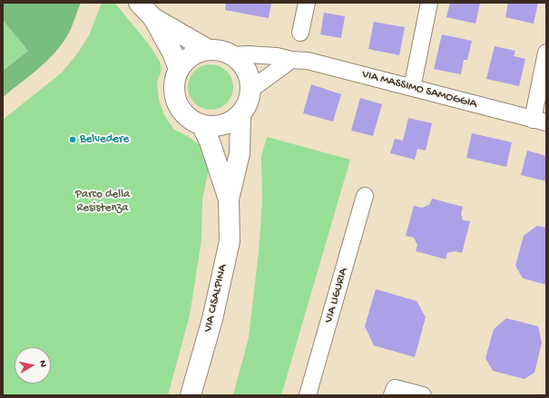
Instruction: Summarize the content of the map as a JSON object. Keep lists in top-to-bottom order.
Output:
{
  "streets": {
    "main road": ["VIA CISALPINA"],
    "street": ["VIA MASSIMO SAMOGGIA", "VIA LIGURIA"]
  },
  "crossings": [
    ["VIA MASSIMO SAMOGGIA", "VIA CISALPINA"]
  ],
  "parks": ["Parco della Resistenza"],
  "places": ["Belvedere"],
  "north": "right"
}
